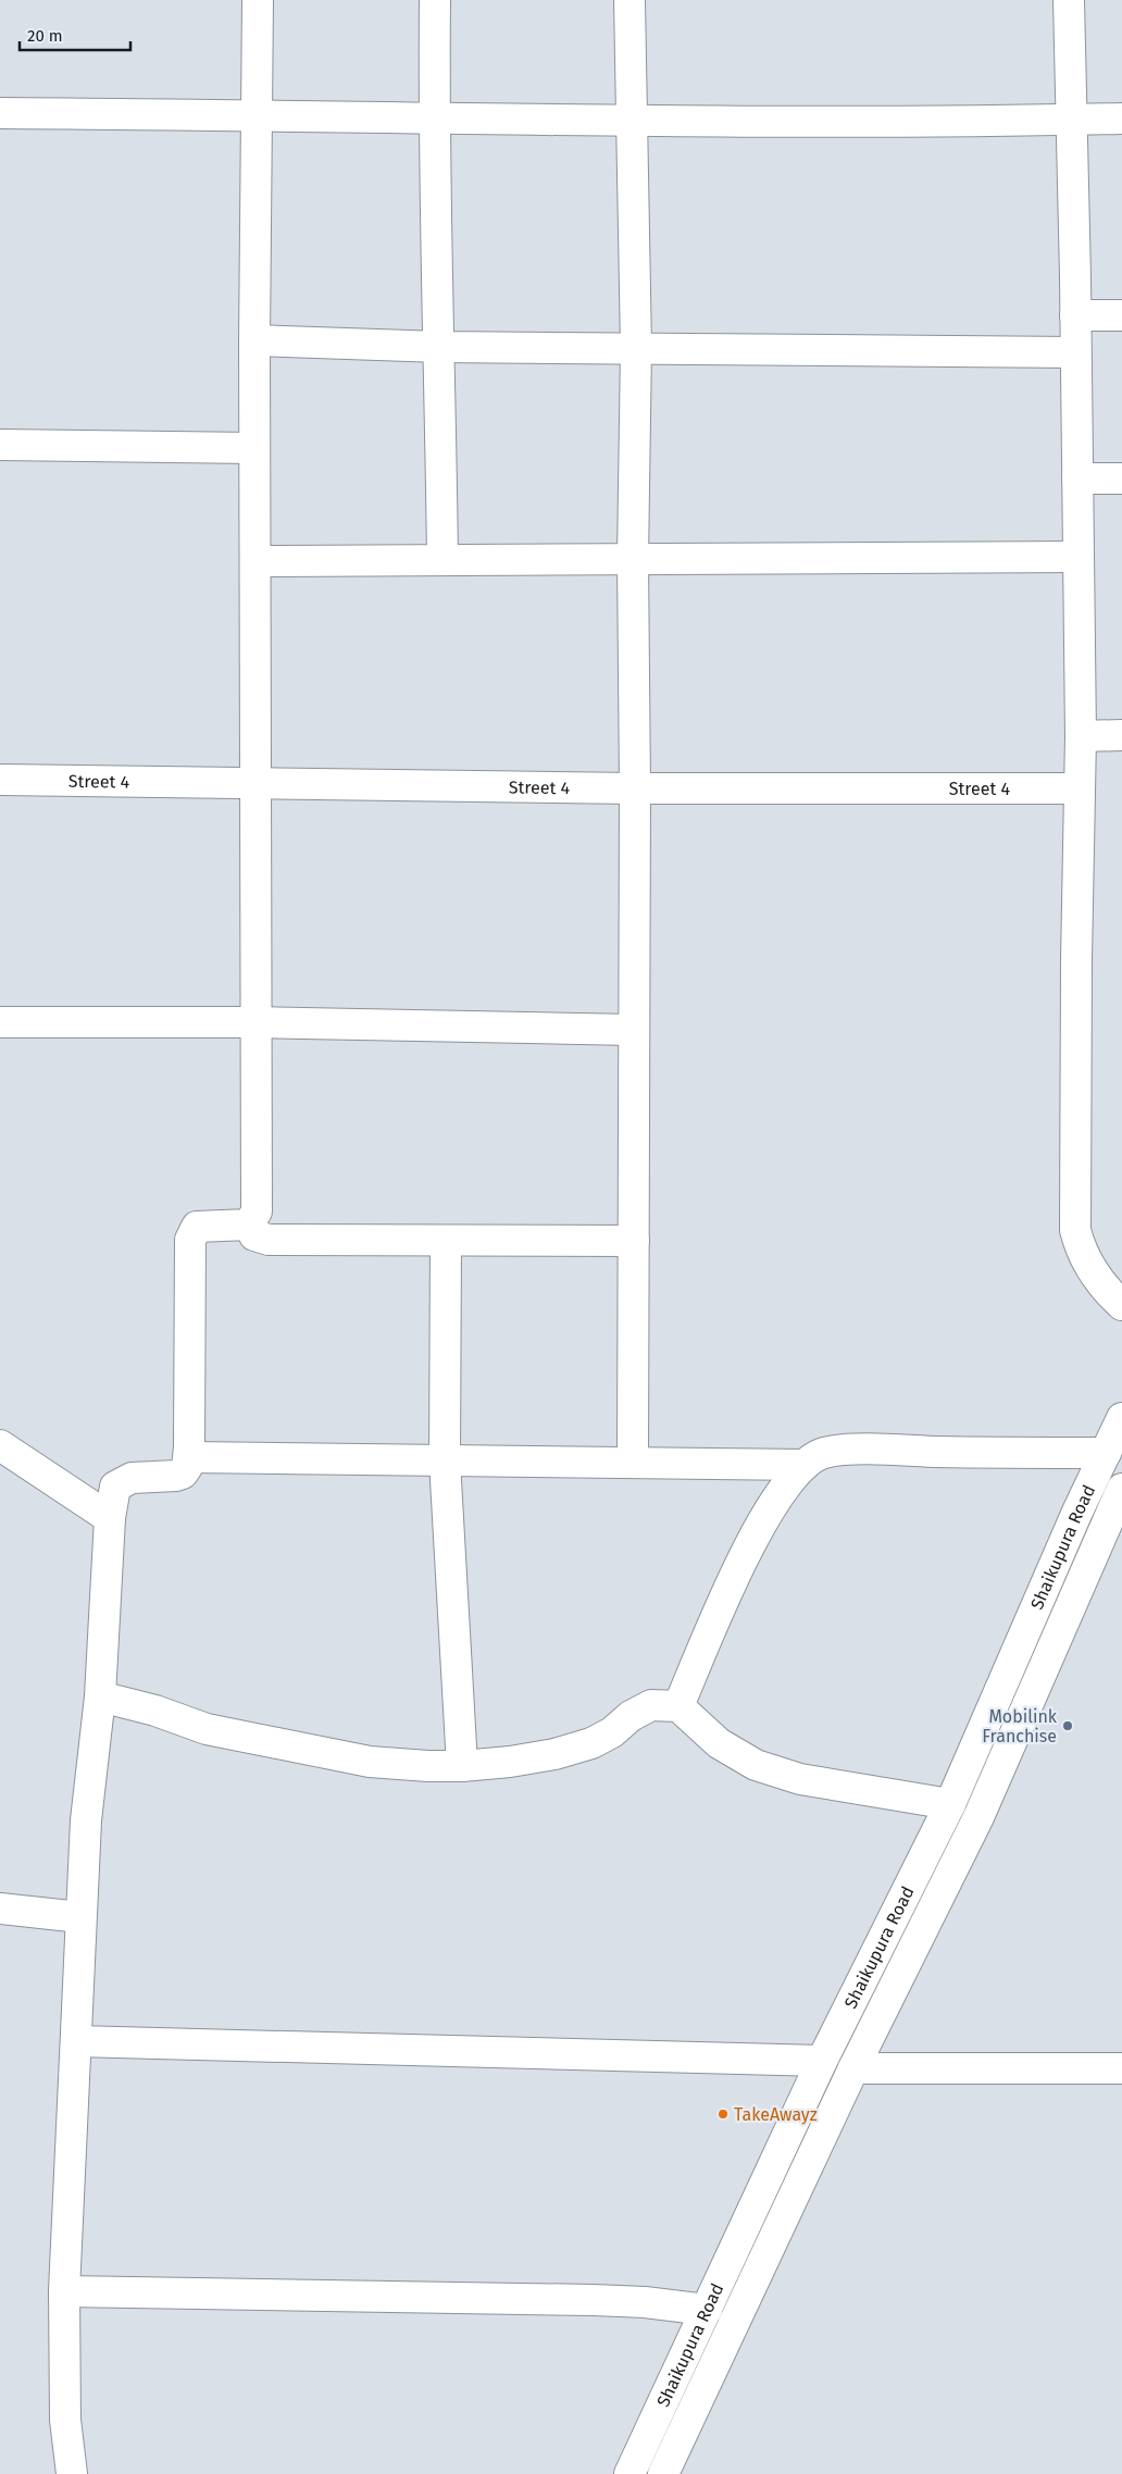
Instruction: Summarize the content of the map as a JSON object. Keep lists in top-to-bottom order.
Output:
{
  "streets": {
    "street": ["Street 4", "Shaikupura Road"]
  },
  "places": ["Mobilink Franchise", "TakeAwayz"],
  "scale_bar": "20 m"
}
